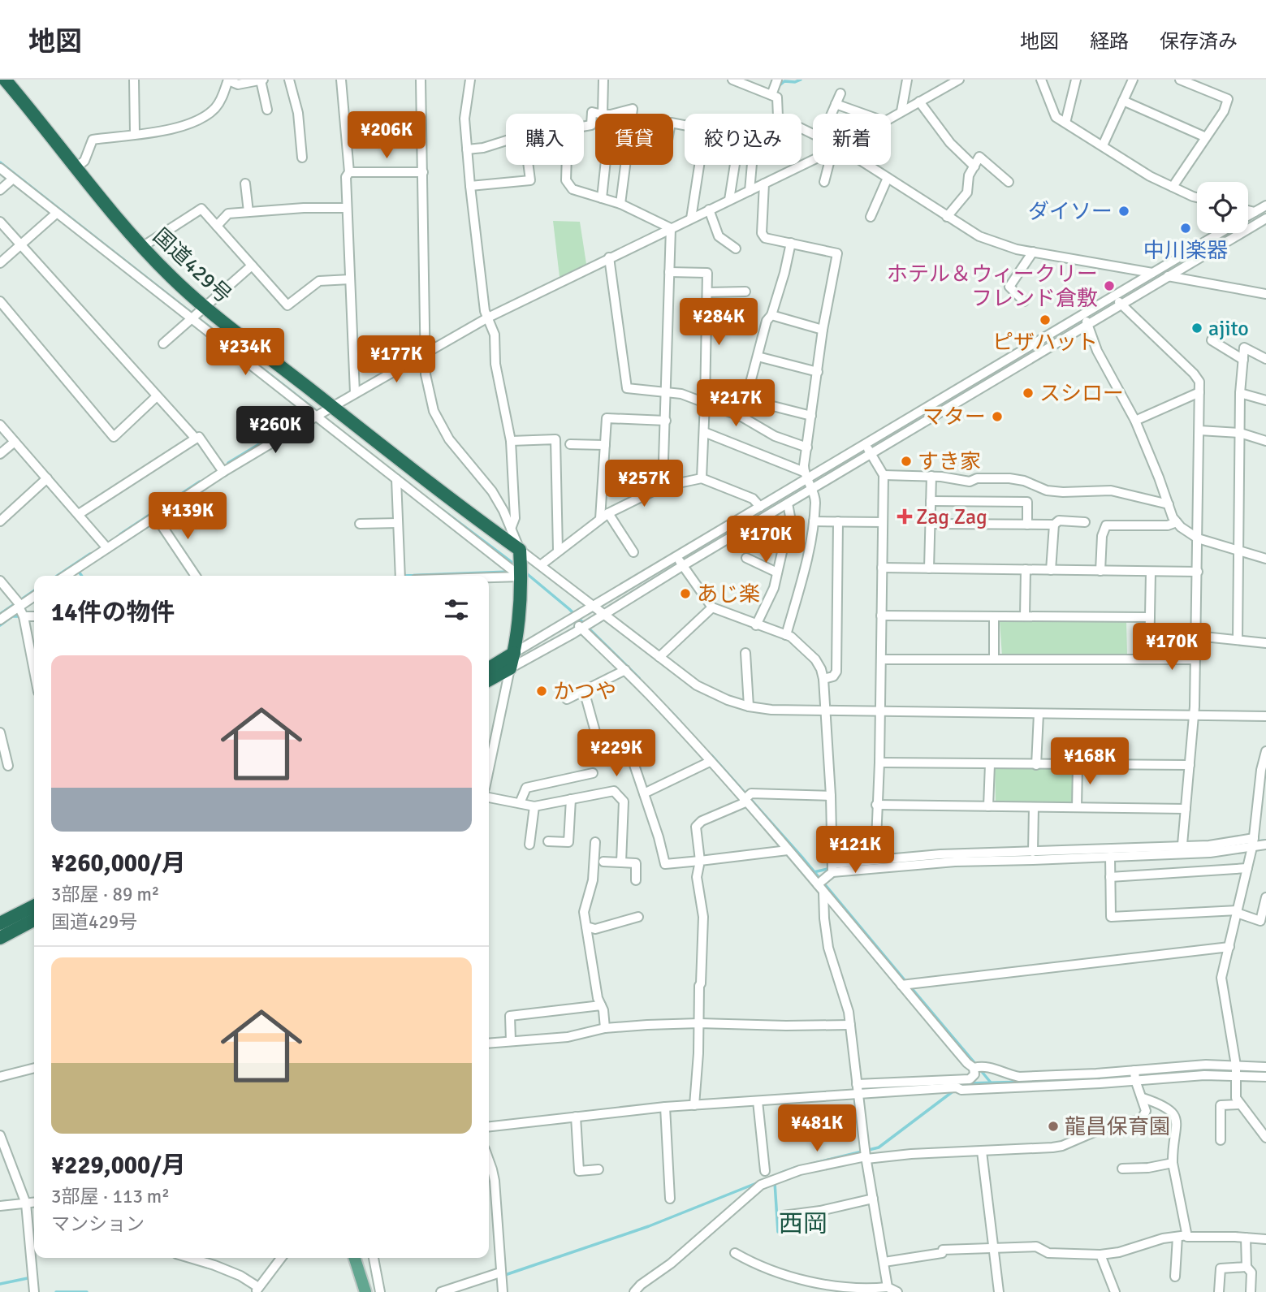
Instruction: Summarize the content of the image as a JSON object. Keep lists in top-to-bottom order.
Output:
{
  "streets": {
    "highway": ["国道429号"]
  },
  "districts": ["西岡"],
  "places": {
    "other": [
      "ダイソー",
      "中川楽器",
      "ホテル＆ウィークリー フレンド倉敷",
      "ピザハット",
      "ajito",
      "スシロー",
      "マター",
      "すき家",
      "あじ楽",
      "かつや",
      "龍昌保育園"
    ],
    "health": ["Zag Zag"]
  },
  "page": {
    "header": "地図",
    "nav": ["地図", "経路", "保存済み"],
    "price": [
      "¥206K",
      "¥284K",
      "¥234K",
      "¥177K",
      "¥217K",
      "¥260K",
      "¥257K",
      "¥139K",
      "¥170K",
      "¥170K",
      "¥229K",
      "¥168K",
      "¥121K",
      "¥481K"
    ],
    "chip": [
      "購入",
      "賃貸",
      "絞り込み",
      "新着"
    ],
    "heading": "14件の物件",
    "list": [
      {
        "name": "¥260,000/月",
        "note": "3部屋 · 89 m² · 国道429号"
      },
      {
        "name": "¥229,000/月",
        "note": "3部屋 · 113 m² · マンション"
      }
    ]
  }
}
